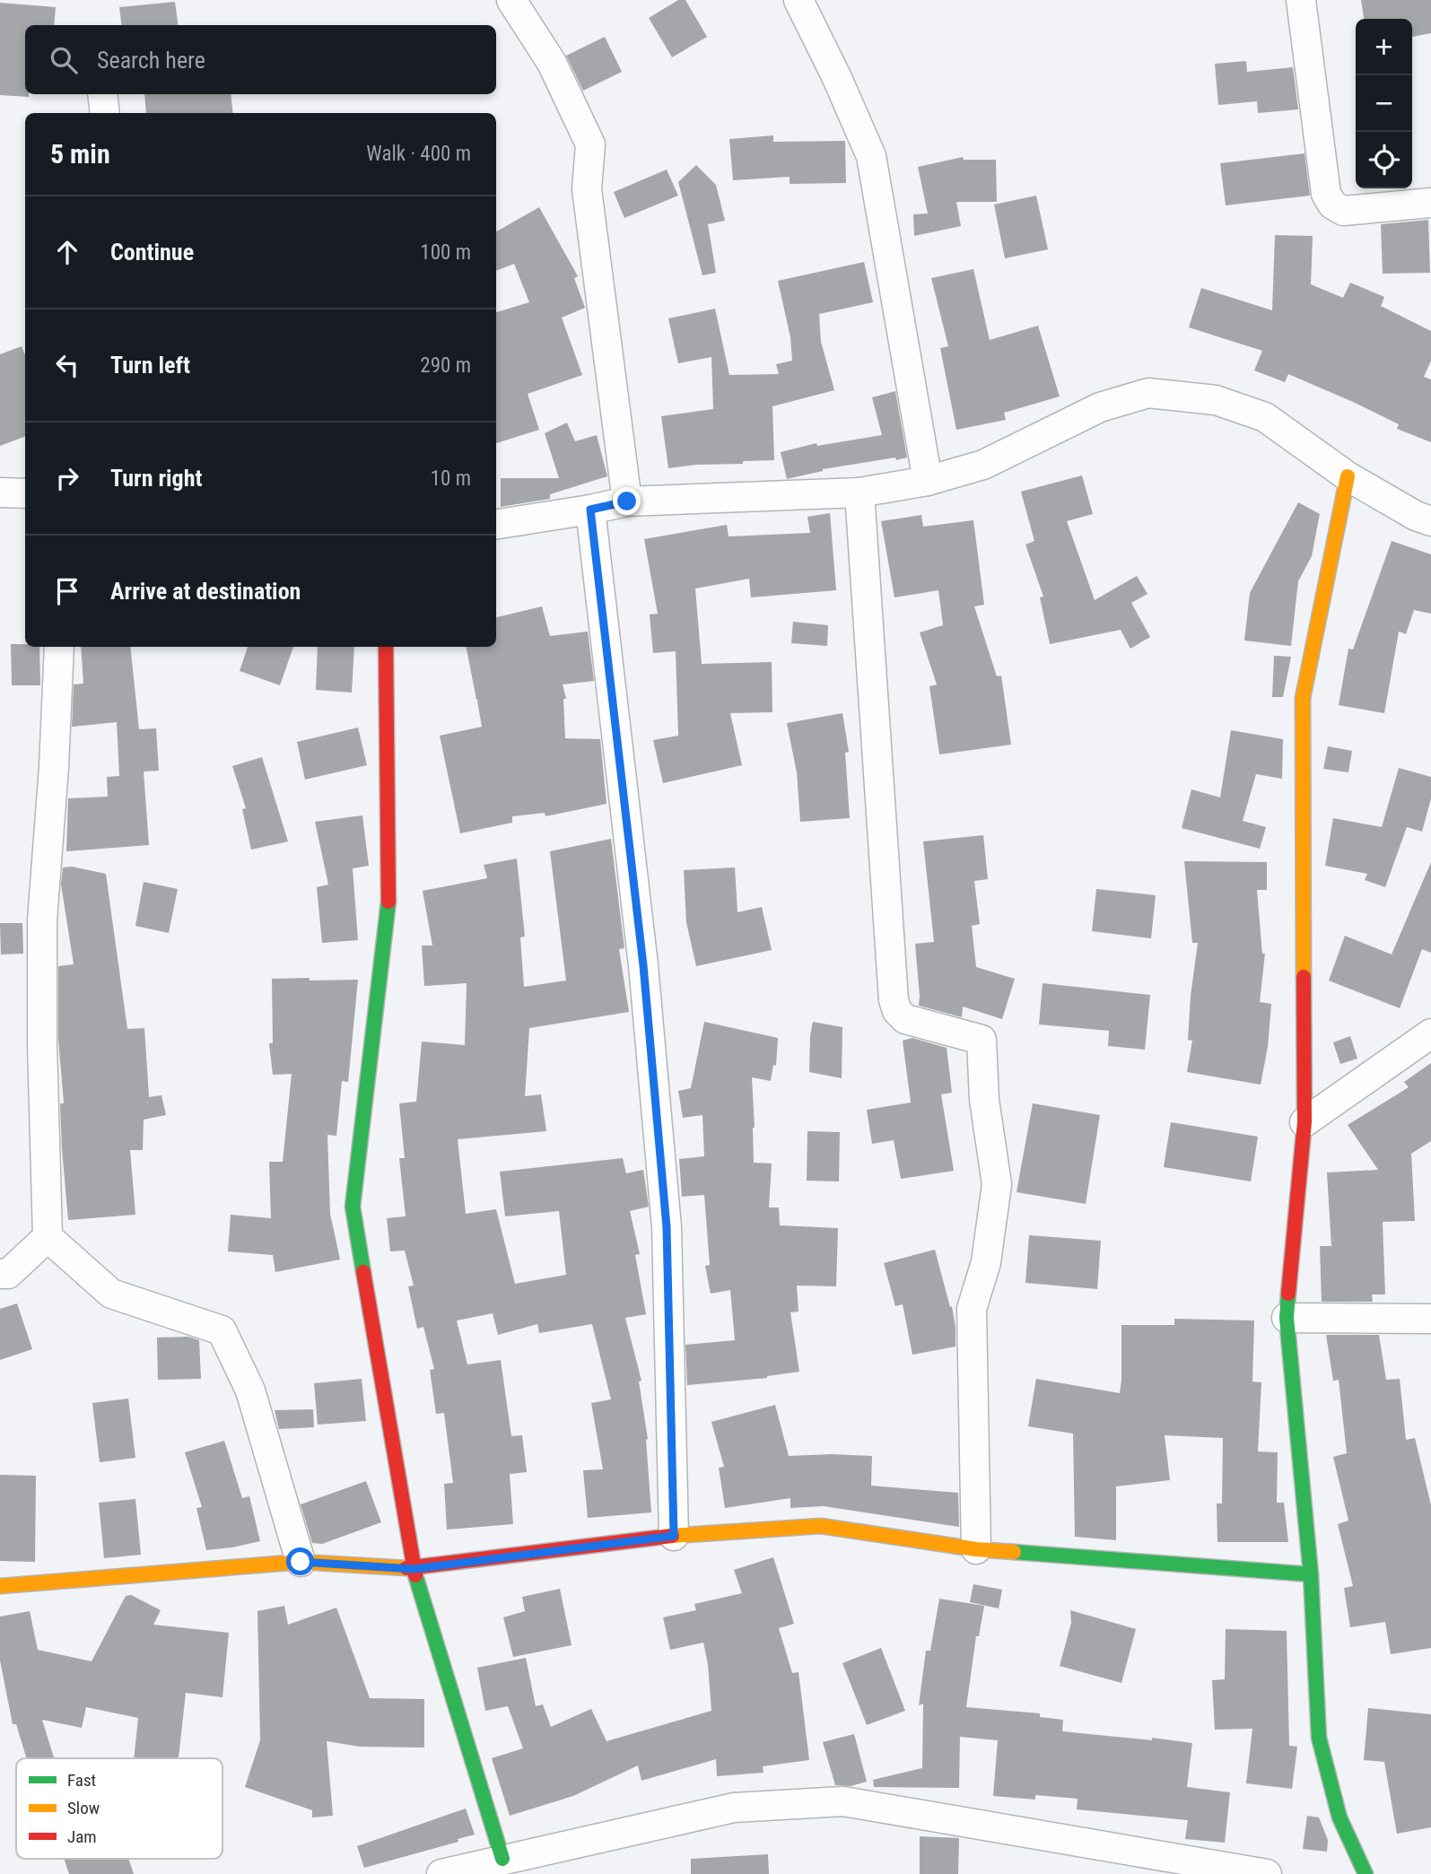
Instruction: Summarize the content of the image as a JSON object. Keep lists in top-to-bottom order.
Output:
{
  "legend": ["Fast", "Slow", "Jam"],
  "page": {
    "map_buttons": ["+", "−"],
    "search": "Search here",
    "heading": ["5 min", "Walk · 400 m"],
    "list": [
      ["Continue", "100 m"],
      ["Turn left", "290 m"],
      ["Turn right", "10 m"],
      "Arrive at destination"
    ]
  }
}
